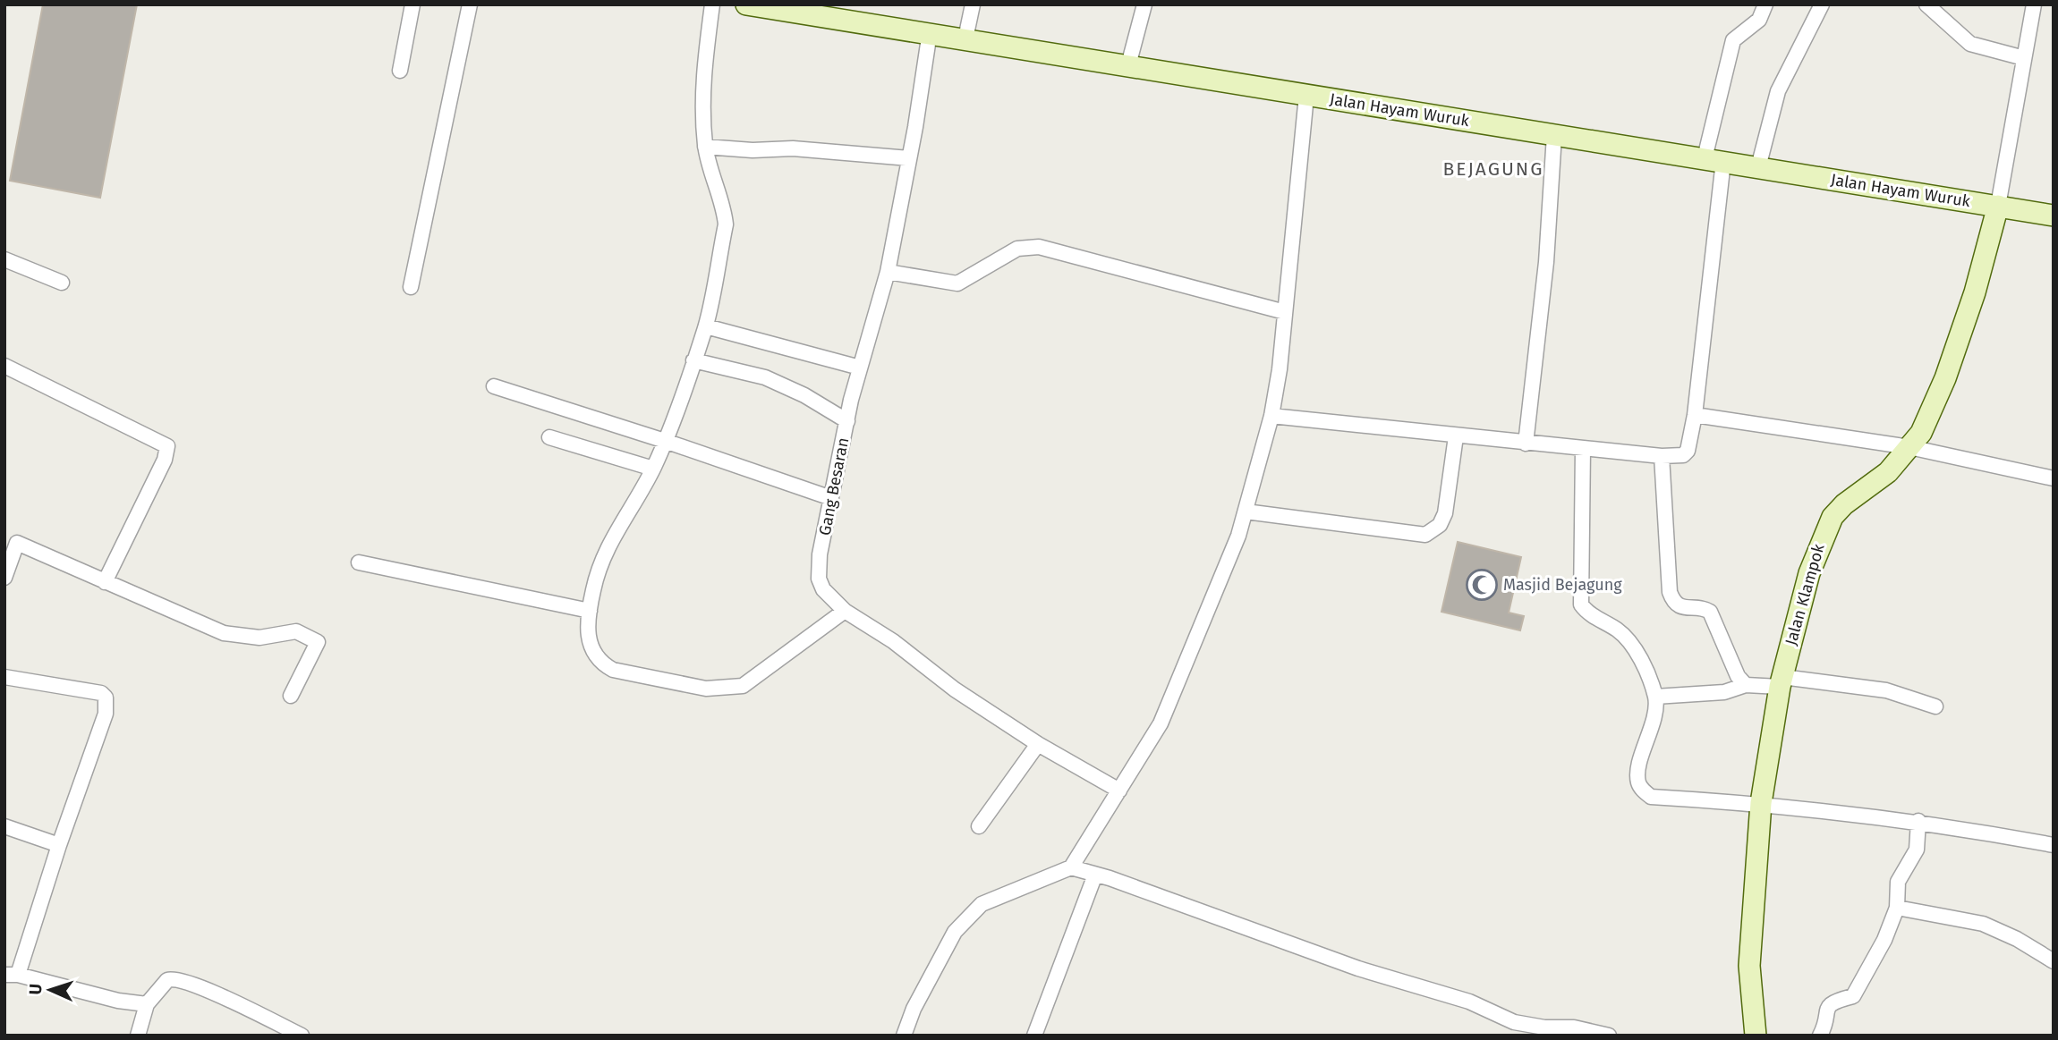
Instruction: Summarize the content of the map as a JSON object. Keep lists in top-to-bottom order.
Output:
{
  "streets": {
    "main road": ["Jalan Hayam Wuruk", "Jalan Klampok"],
    "street": ["Gang Besaran"]
  },
  "crossings": [
    ["Jalan Hayam Wuruk", "Gang Besaran"],
    ["Jalan Hayam Wuruk", "Jalan Klampok"]
  ],
  "districts": ["BEJAGUNG"],
  "places": {
    "mosque": ["Masjid Bejagung"]
  },
  "north": "left"
}
